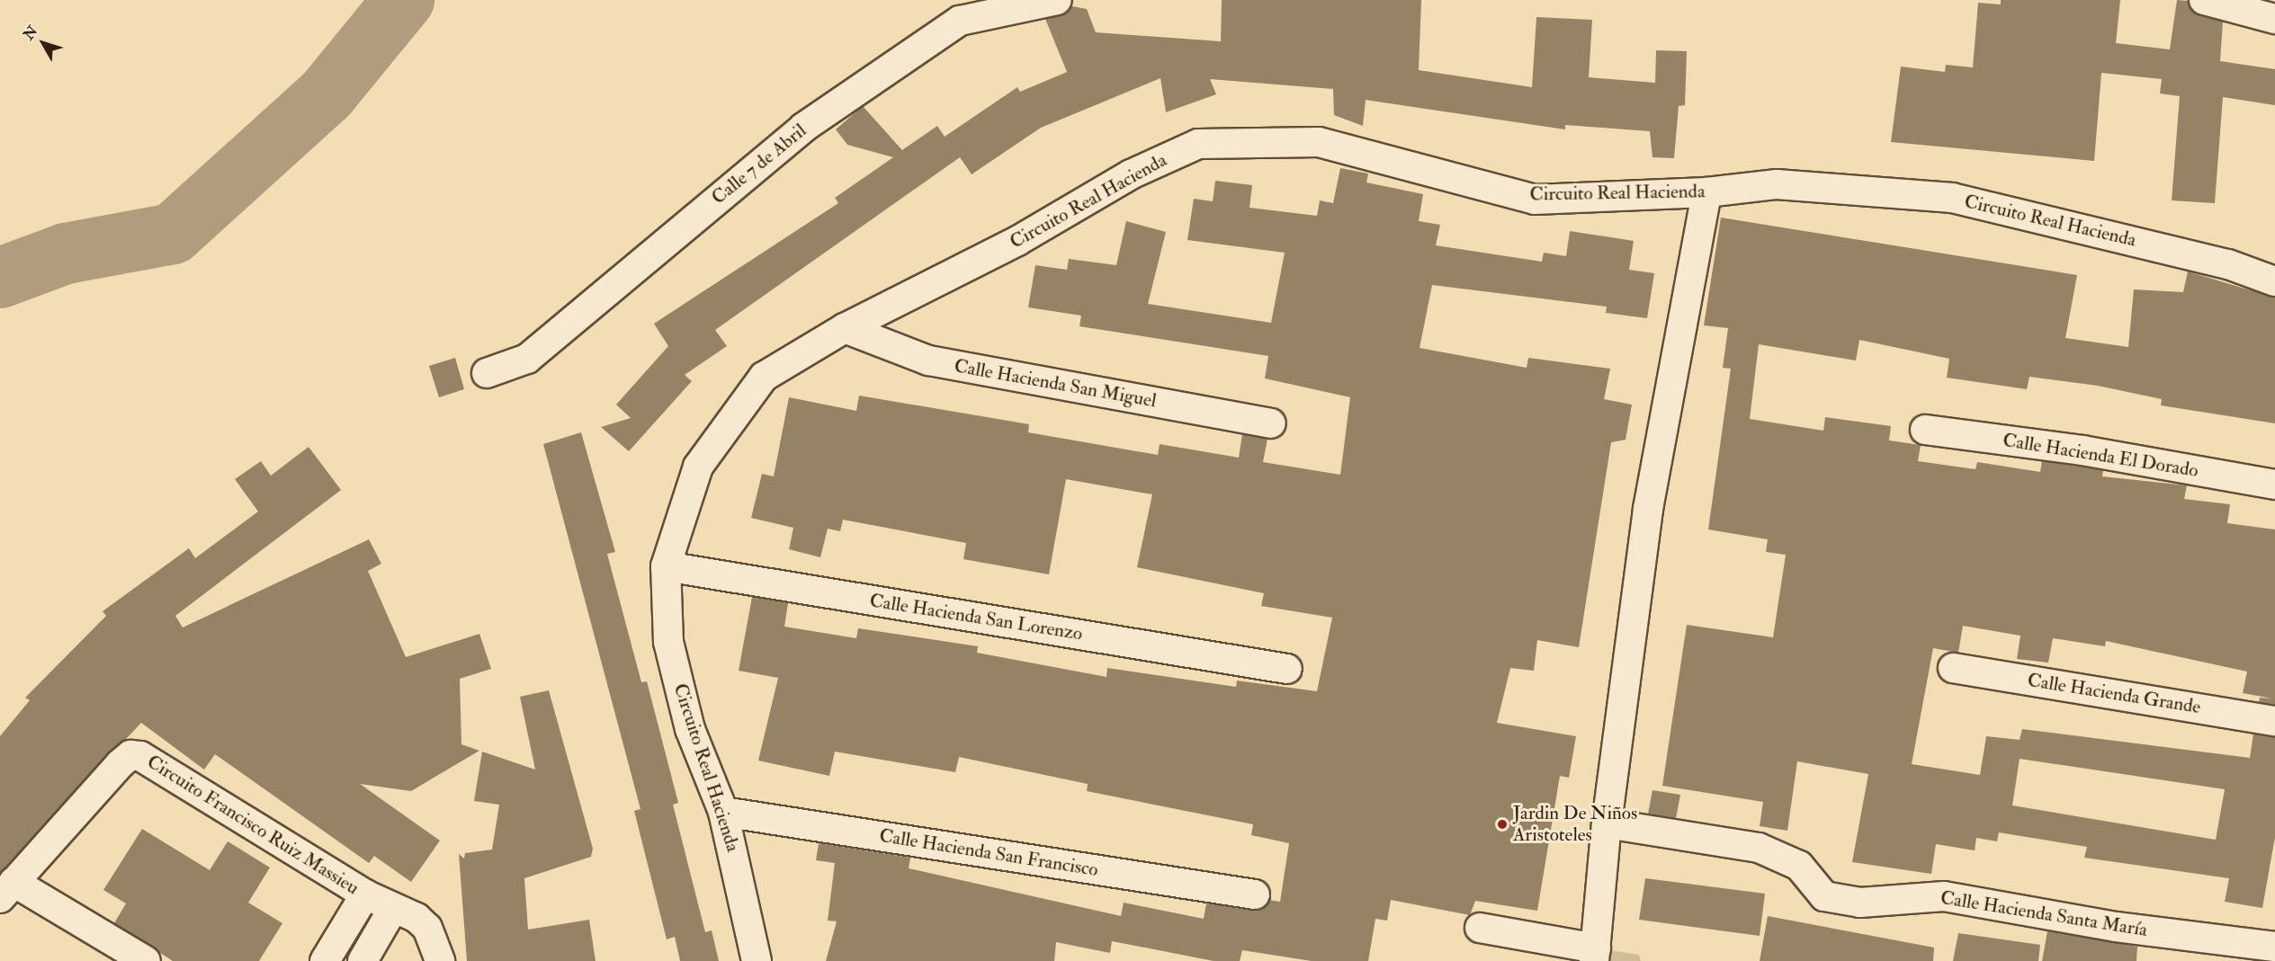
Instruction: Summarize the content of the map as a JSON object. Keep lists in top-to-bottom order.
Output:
{
  "streets": {
    "street": [
      "Calle 7 de Abril",
      "Circuito Real Hacienda",
      "Calle Hacienda San Miguel",
      "Calle Hacienda El Dorado",
      "Calle Hacienda San Lorenzo",
      "Calle Hacienda Grande",
      "Circuito Francisco Ruiz Massieu",
      "Calle Hacienda San Francisco",
      "Calle Hacienda Santa María"
    ]
  },
  "crossings": [
    ["Circuito Real Hacienda", "Calle Hacienda San Miguel"],
    ["Circuito Real Hacienda", "Calle Hacienda San Lorenzo"],
    ["Circuito Real Hacienda", "Calle Hacienda San Francisco"]
  ],
  "places": ["Jardin De Niños Aristoteles"],
  "north": "top left"
}
